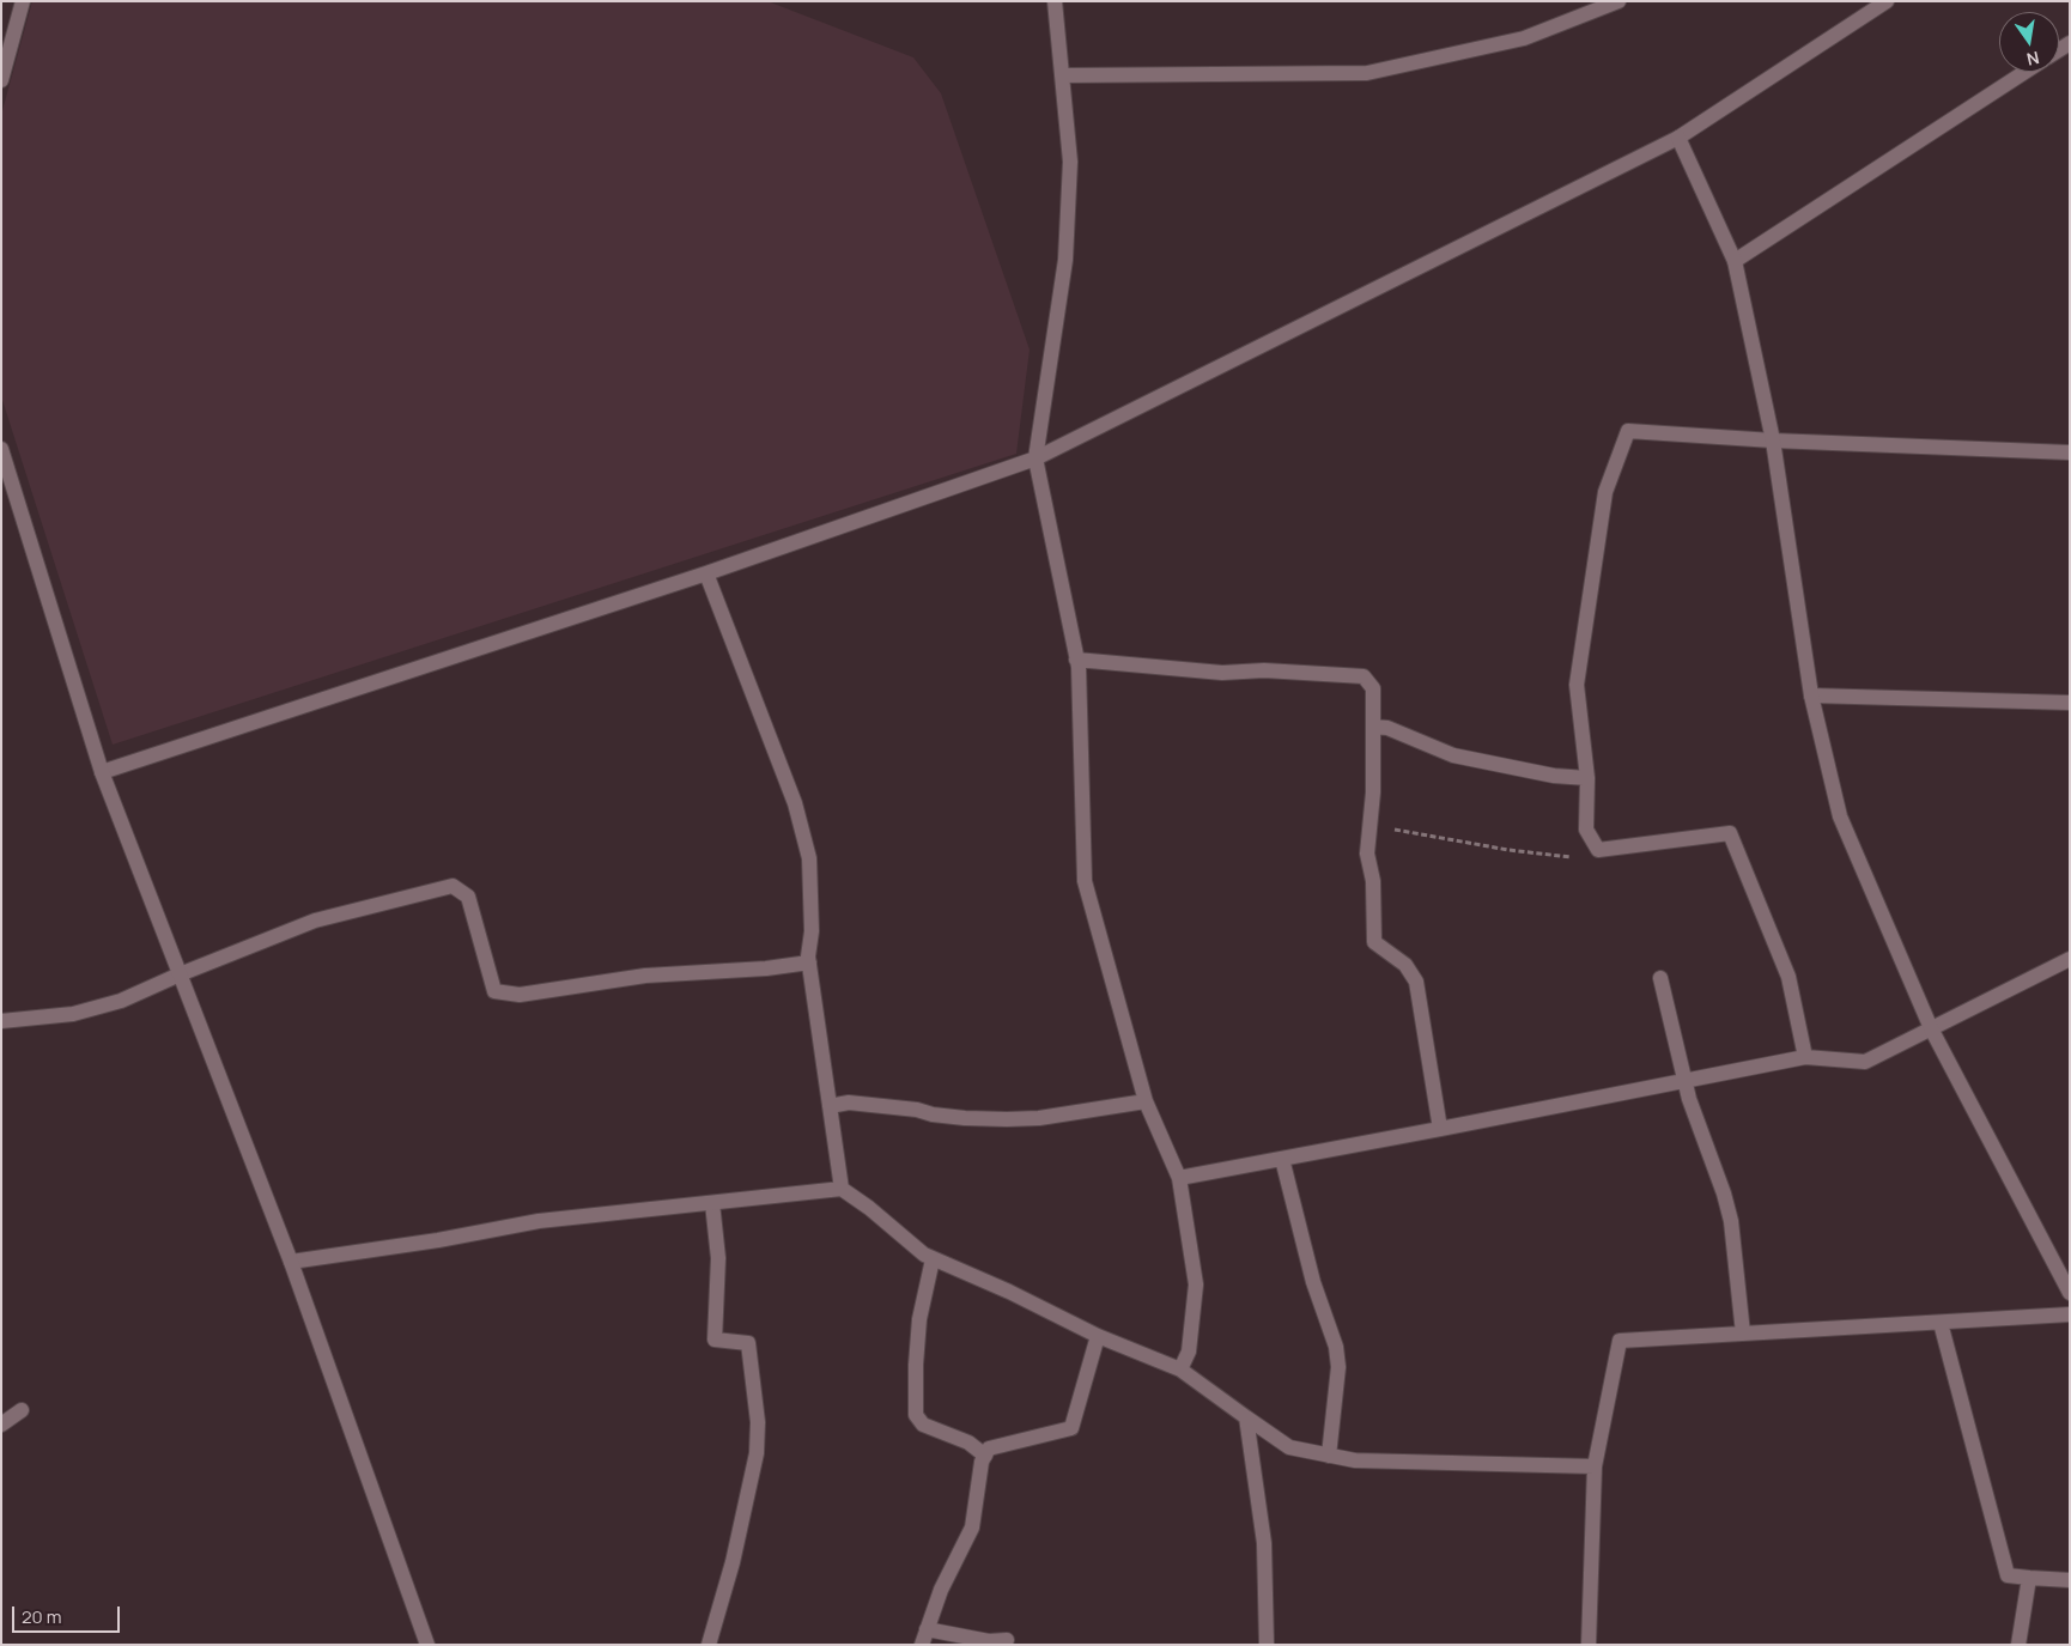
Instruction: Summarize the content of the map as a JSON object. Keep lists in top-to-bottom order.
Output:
{
  "scale_bar": "20 m",
  "north": "bottom"
}
